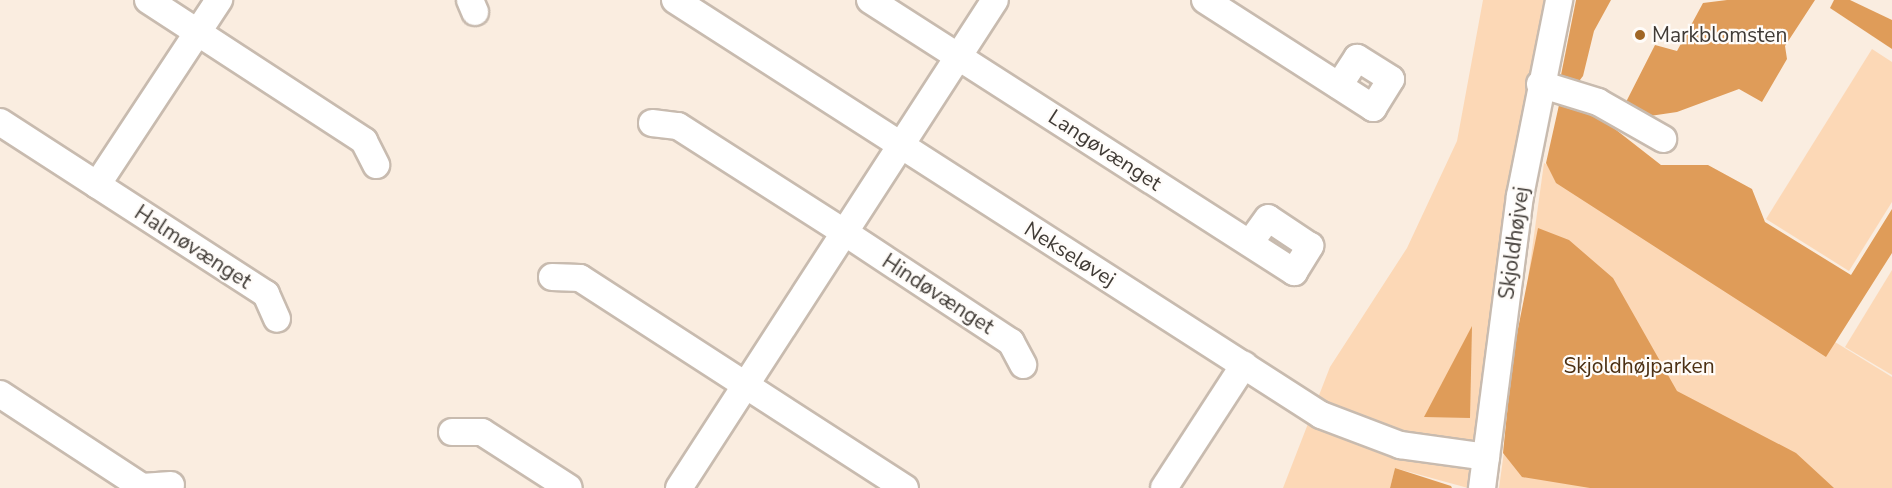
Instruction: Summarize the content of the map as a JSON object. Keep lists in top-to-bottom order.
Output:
{
  "streets": {
    "street": [
      "Langøvænget",
      "Skjoldhøjvej",
      "Halmøvænget",
      "Nekseløvej",
      "Hindøvænget"
    ]
  },
  "crossings": [
    ["Skjoldhøjvej", "Nekseløvej"]
  ],
  "parks": ["Skjoldhøjparken"],
  "places": ["Markblomsten"]
}
